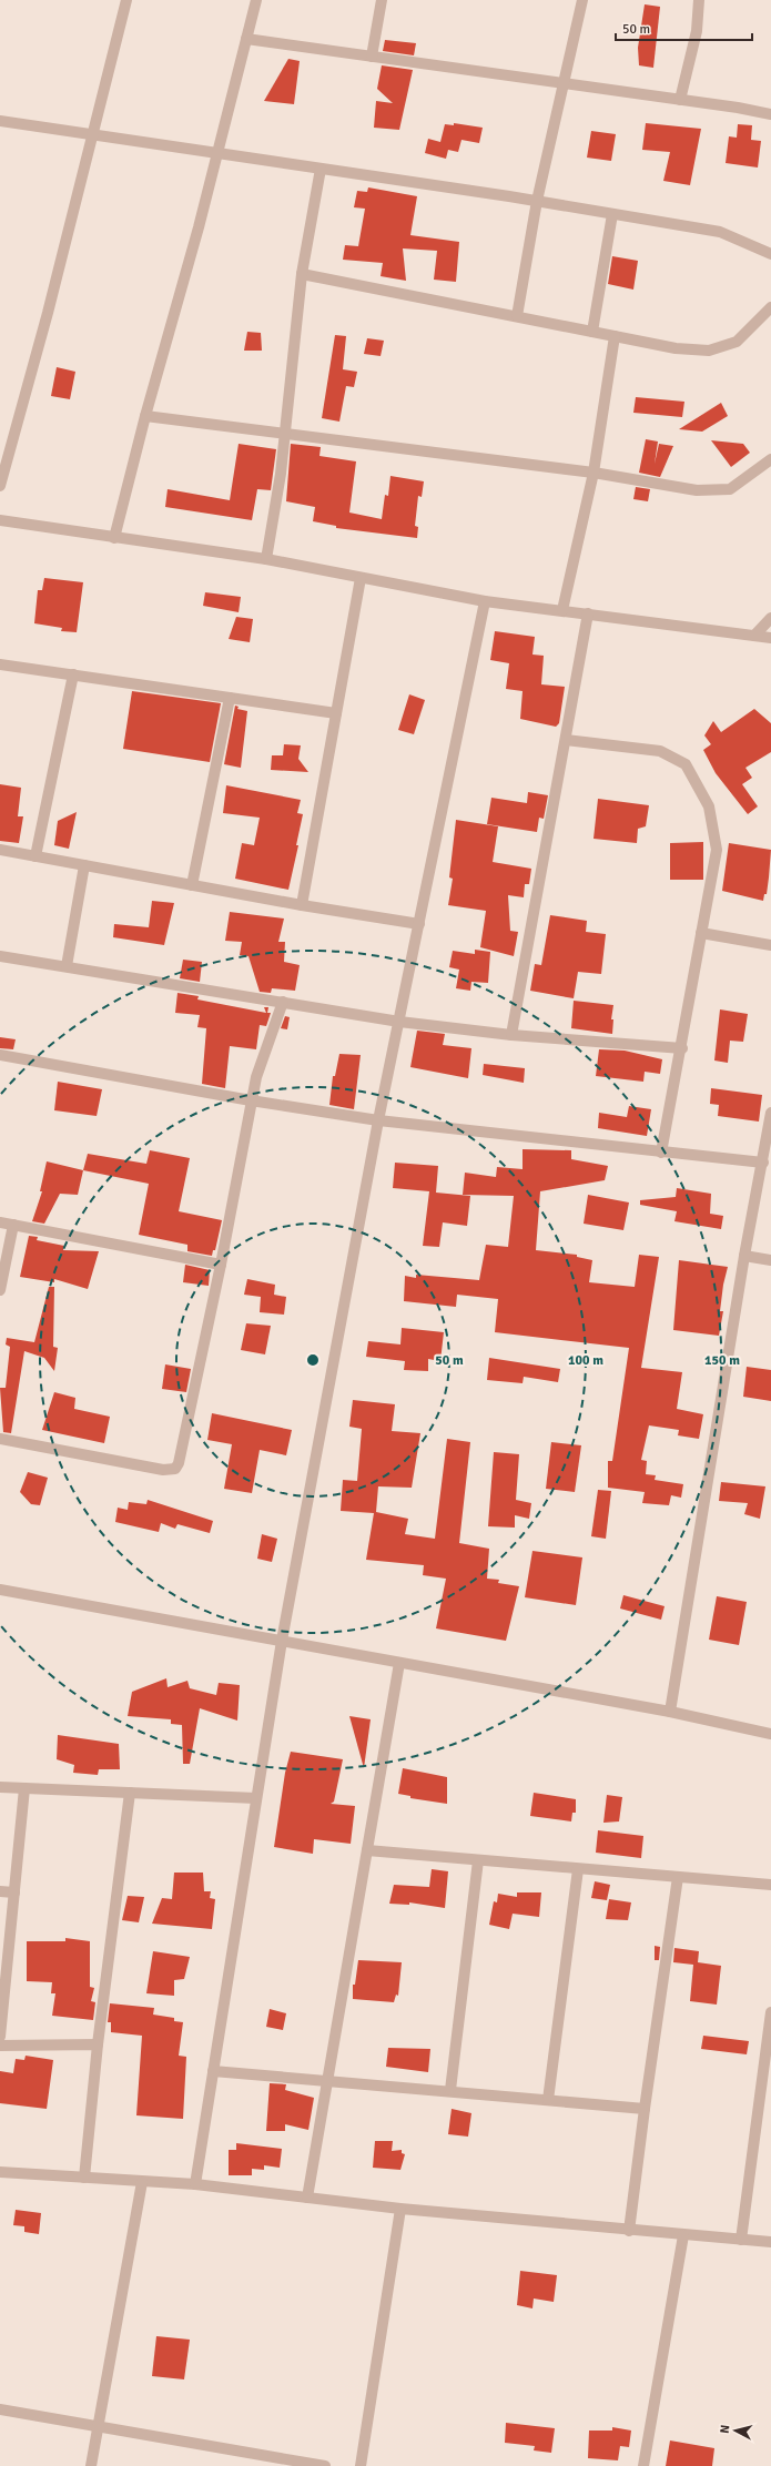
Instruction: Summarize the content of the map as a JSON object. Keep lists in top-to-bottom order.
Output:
{
  "scale_bar": "50 m",
  "north": "left",
  "rings": ["50 m", "100 m", "150 m"]
}
